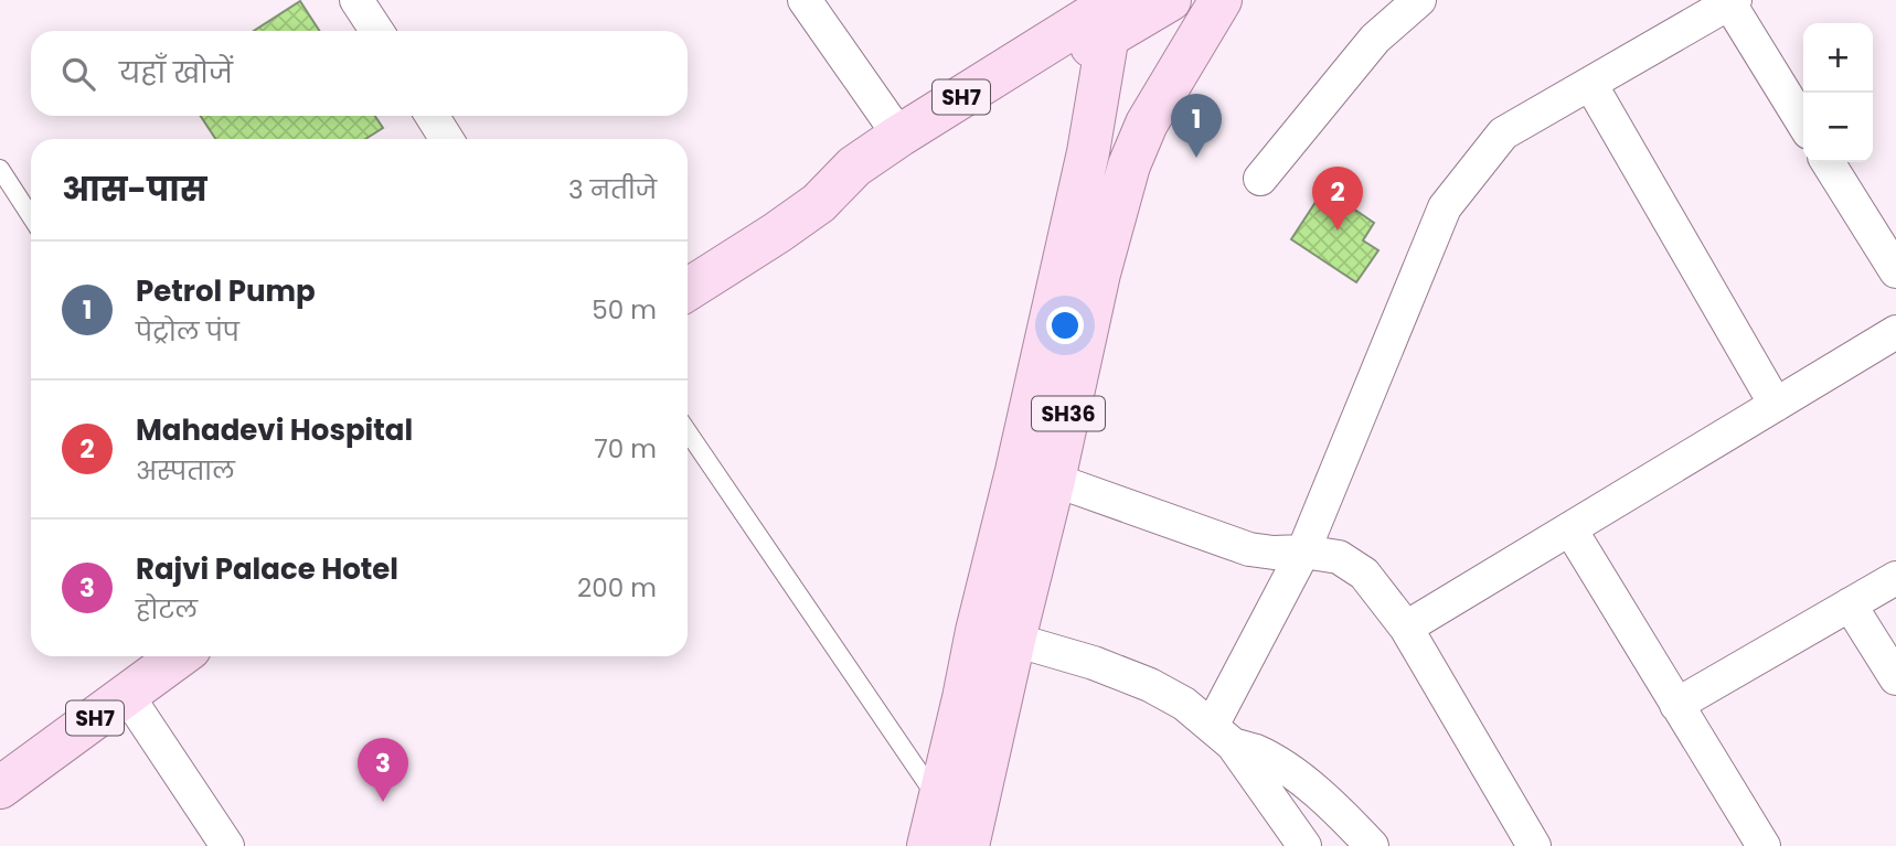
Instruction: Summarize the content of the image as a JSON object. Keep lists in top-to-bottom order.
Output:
{
  "streets": {
    "main road": ["SH7", "SH36"]
  },
  "crossings": [
    ["SH7", "SH36"]
  ],
  "page": {
    "map_buttons": ["+", "−"],
    "search": "यहाँ खोजें",
    "pins": ["1", "2", "3"],
    "heading": ["आस-पास", "3 नतीजे"],
    "list": [
      {
        "mark": "1",
        "name": "Petrol Pump",
        "note": "पेट्रोल पंप",
        "value": "50 m"
      },
      {
        "mark": "2",
        "name": "Mahadevi Hospital",
        "note": "अस्पताल",
        "value": "70 m"
      },
      {
        "mark": "3",
        "name": "Rajvi Palace Hotel",
        "note": "होटल",
        "value": "200 m"
      }
    ]
  }
}
